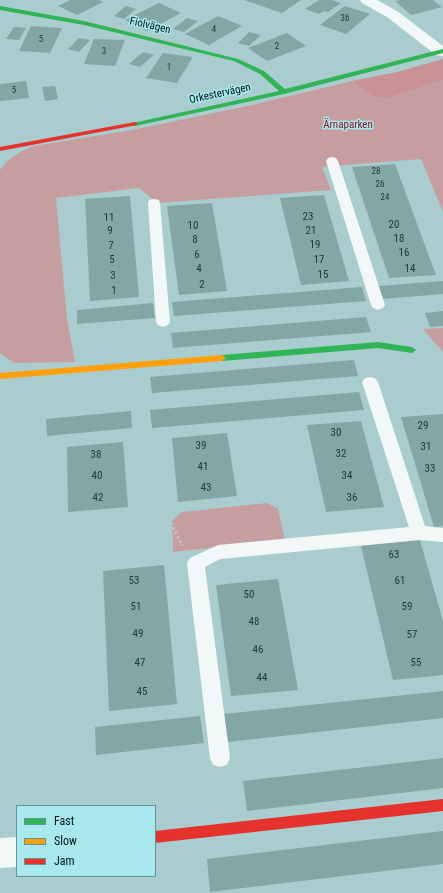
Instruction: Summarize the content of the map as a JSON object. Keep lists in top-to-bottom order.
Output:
{
  "streets": {
    "street": ["Fiolvägen", "Orkestervägen"]
  },
  "crossings": [
    ["Fiolvägen", "Orkestervägen"]
  ],
  "parks": ["Ärnaparken"],
  "house_numbers": [
    "36",
    "4",
    "5",
    "2",
    "3",
    "1",
    "5",
    "28",
    "26",
    "24",
    "23",
    "11",
    "20",
    "10",
    "9",
    "21",
    "18",
    "8",
    "19",
    "7",
    "16",
    "6",
    "5",
    "17",
    "4",
    "14",
    "15",
    "3",
    "2",
    "1",
    "29",
    "30",
    "39",
    "31",
    "32",
    "38",
    "41",
    "33",
    "40",
    "34",
    "43",
    "42",
    "36",
    "63",
    "53",
    "61",
    "50",
    "51",
    "59",
    "48",
    "49",
    "57",
    "46",
    "47",
    "55",
    "44",
    "45"
  ],
  "legend": ["Fast", "Slow", "Jam"]
}
